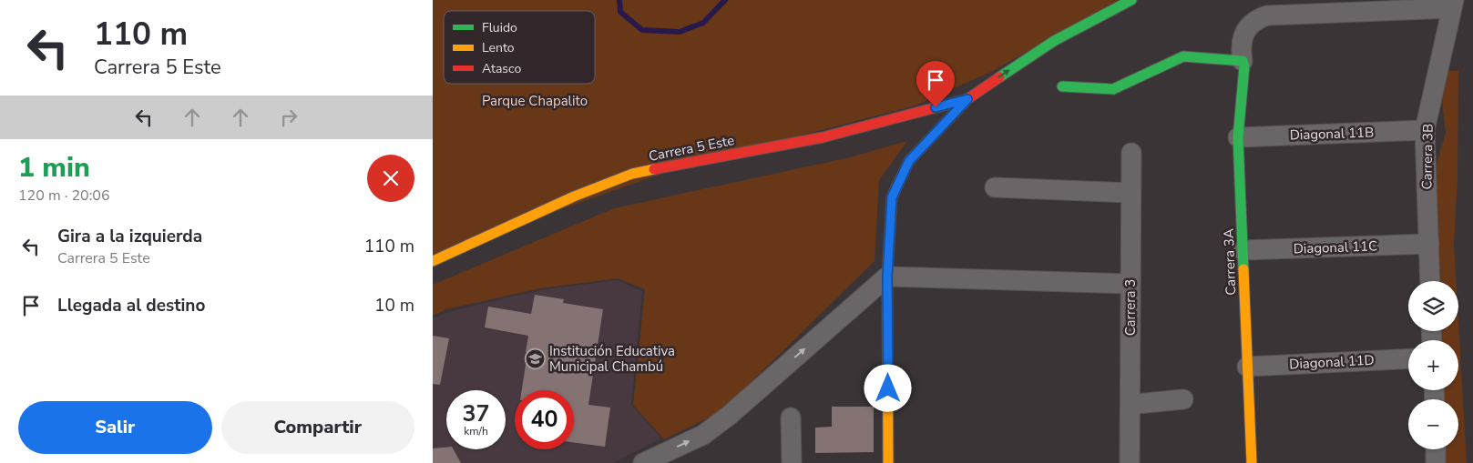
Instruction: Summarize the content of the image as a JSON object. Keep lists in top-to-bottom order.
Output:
{
  "streets": {
    "street": [
      "Diagonal 11B",
      "Carrera 5 Este",
      "Carrera 3B",
      "Diagonal 11C",
      "Carrera 3A",
      "Carrera 3",
      "Diagonal 11D"
    ]
  },
  "crossings": [
    ["Diagonal 11B", "Carrera 3B"],
    ["Diagonal 11B", "Carrera 3A"],
    ["Carrera 3B", "Diagonal 11C"],
    ["Diagonal 11C", "Carrera 3A"],
    ["Carrera 3A", "Diagonal 11D"]
  ],
  "parks": ["Parque Chapalito"],
  "places": {
    "school or university": ["Institución Educativa Municipal Chambú"]
  },
  "legend": ["Fluido", "Lento", "Atasco"],
  "page": {
    "turn": ["110 m", "Carrera 5 Este"],
    "heading": ["1 min", "120 m · 20:06"],
    "list": [
      {
        "name": "Gira a la izquierda",
        "note": "Carrera 5 Este",
        "value": "110 m"
      },
      {
        "name": "Llegada al destino",
        "value": "10 m"
      }
    ],
    "map_buttons": ["+", "−"],
    "speed": "37 km/h",
    "limit": "40",
    "buttons": ["Salir", "Compartir"]
  }
}
